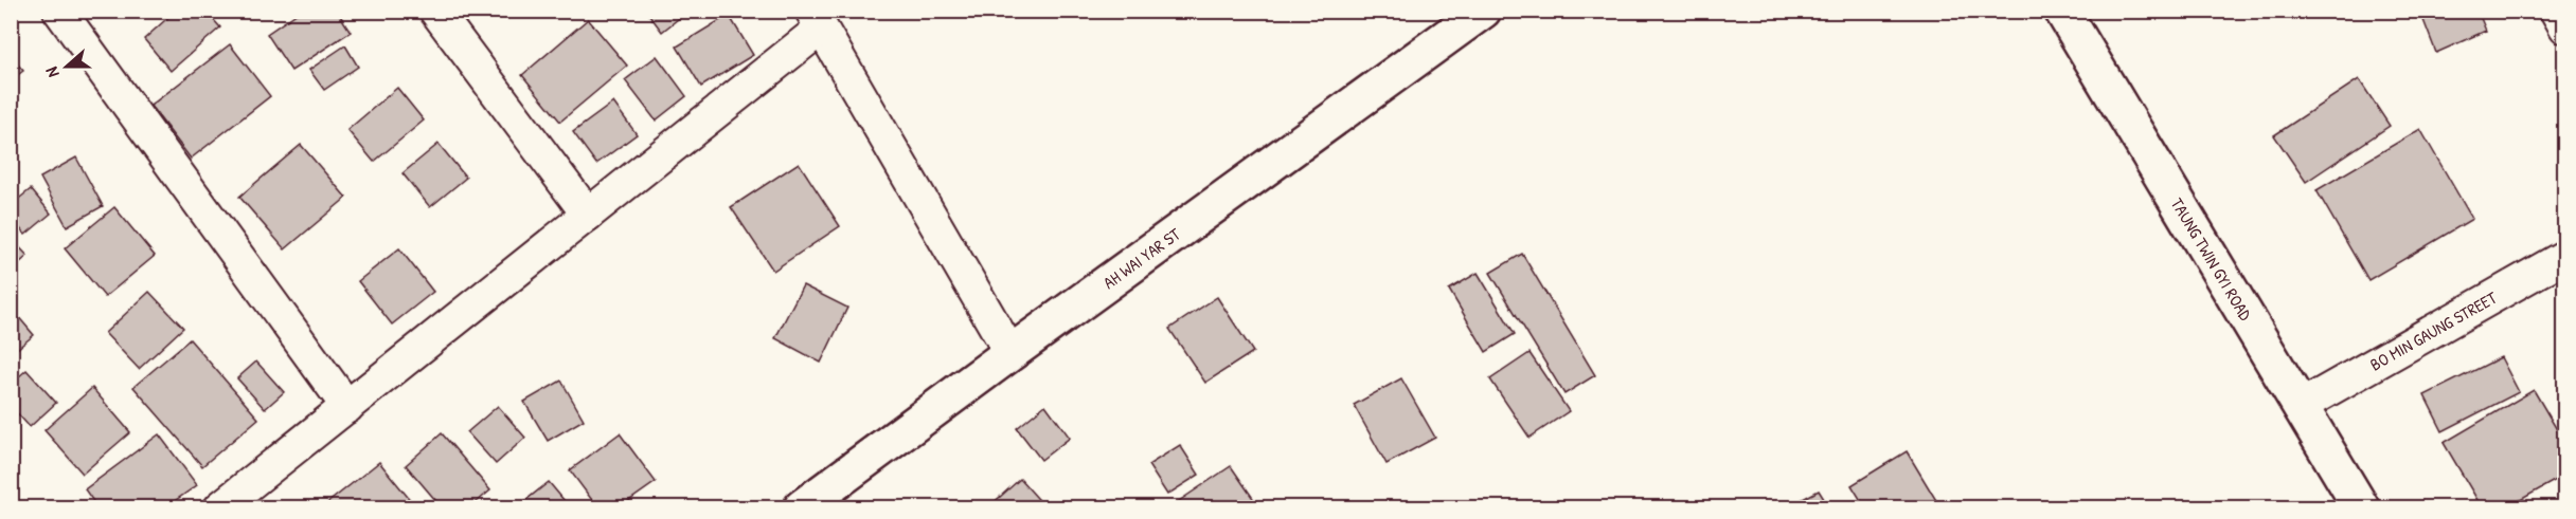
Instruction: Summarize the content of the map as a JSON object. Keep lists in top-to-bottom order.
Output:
{
  "streets": {
    "main road": ["AH WAI YAR ST", "TAUNG TWIN GYI ROAD"],
    "street": ["BO MIN GAUNG STREET"]
  },
  "crossings": [
    ["TAUNG TWIN GYI ROAD", "BO MIN GAUNG STREET"]
  ],
  "north": "left"
}
